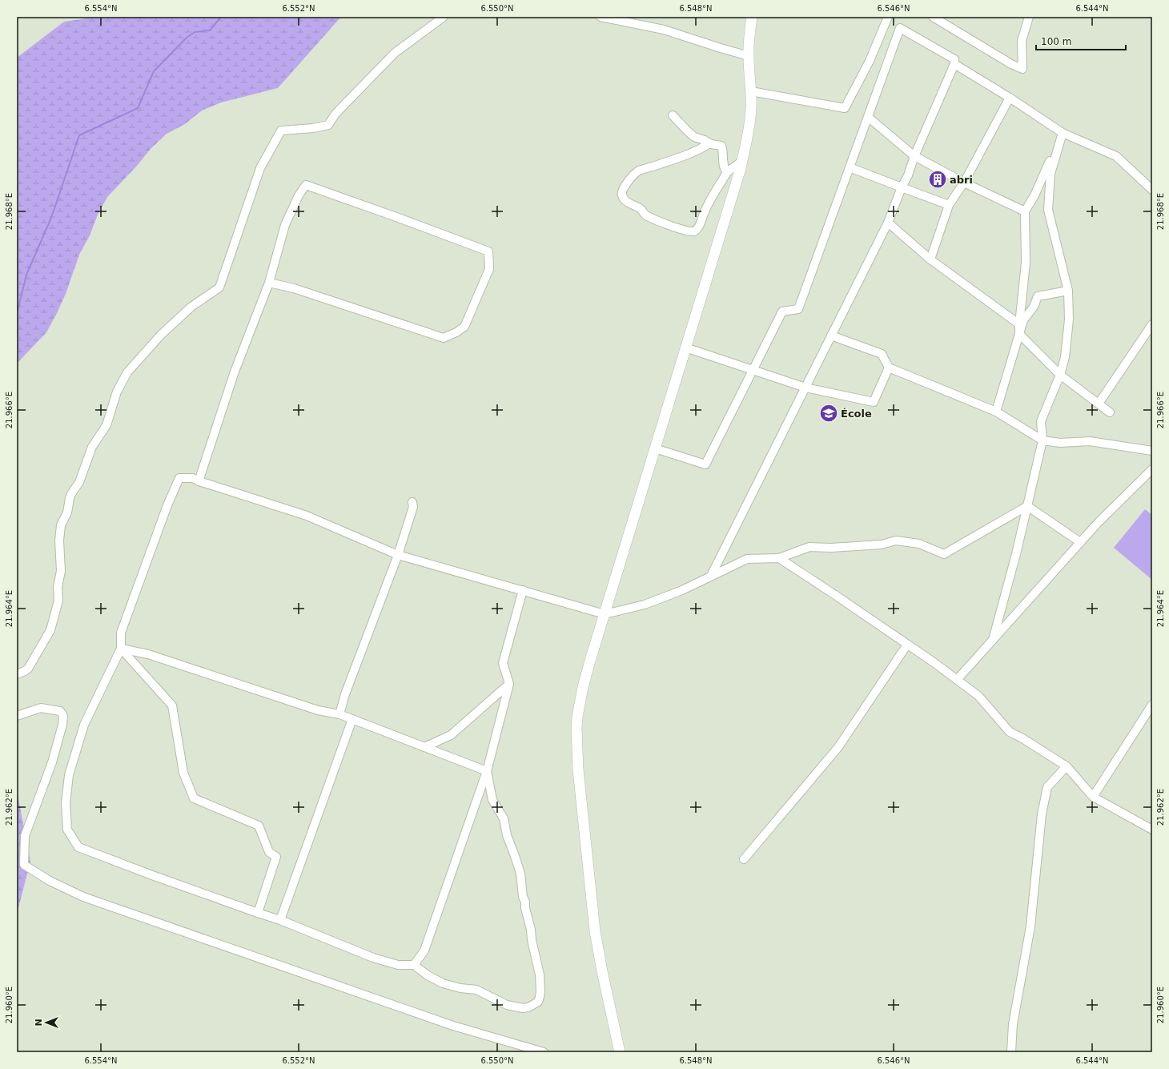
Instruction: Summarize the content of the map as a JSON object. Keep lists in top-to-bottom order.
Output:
{
  "places": {
    "building": ["abri"],
    "school or university": ["École"]
  },
  "scale_bar": "100 m",
  "north": "left",
  "coordinates": [
    "6.554°N",
    "6.552°N",
    "6.550°N",
    "6.548°N",
    "6.546°N",
    "6.544°N",
    "21.968°E",
    "21.966°E",
    "21.964°E",
    "21.962°E",
    "21.960°E"
  ]
}
